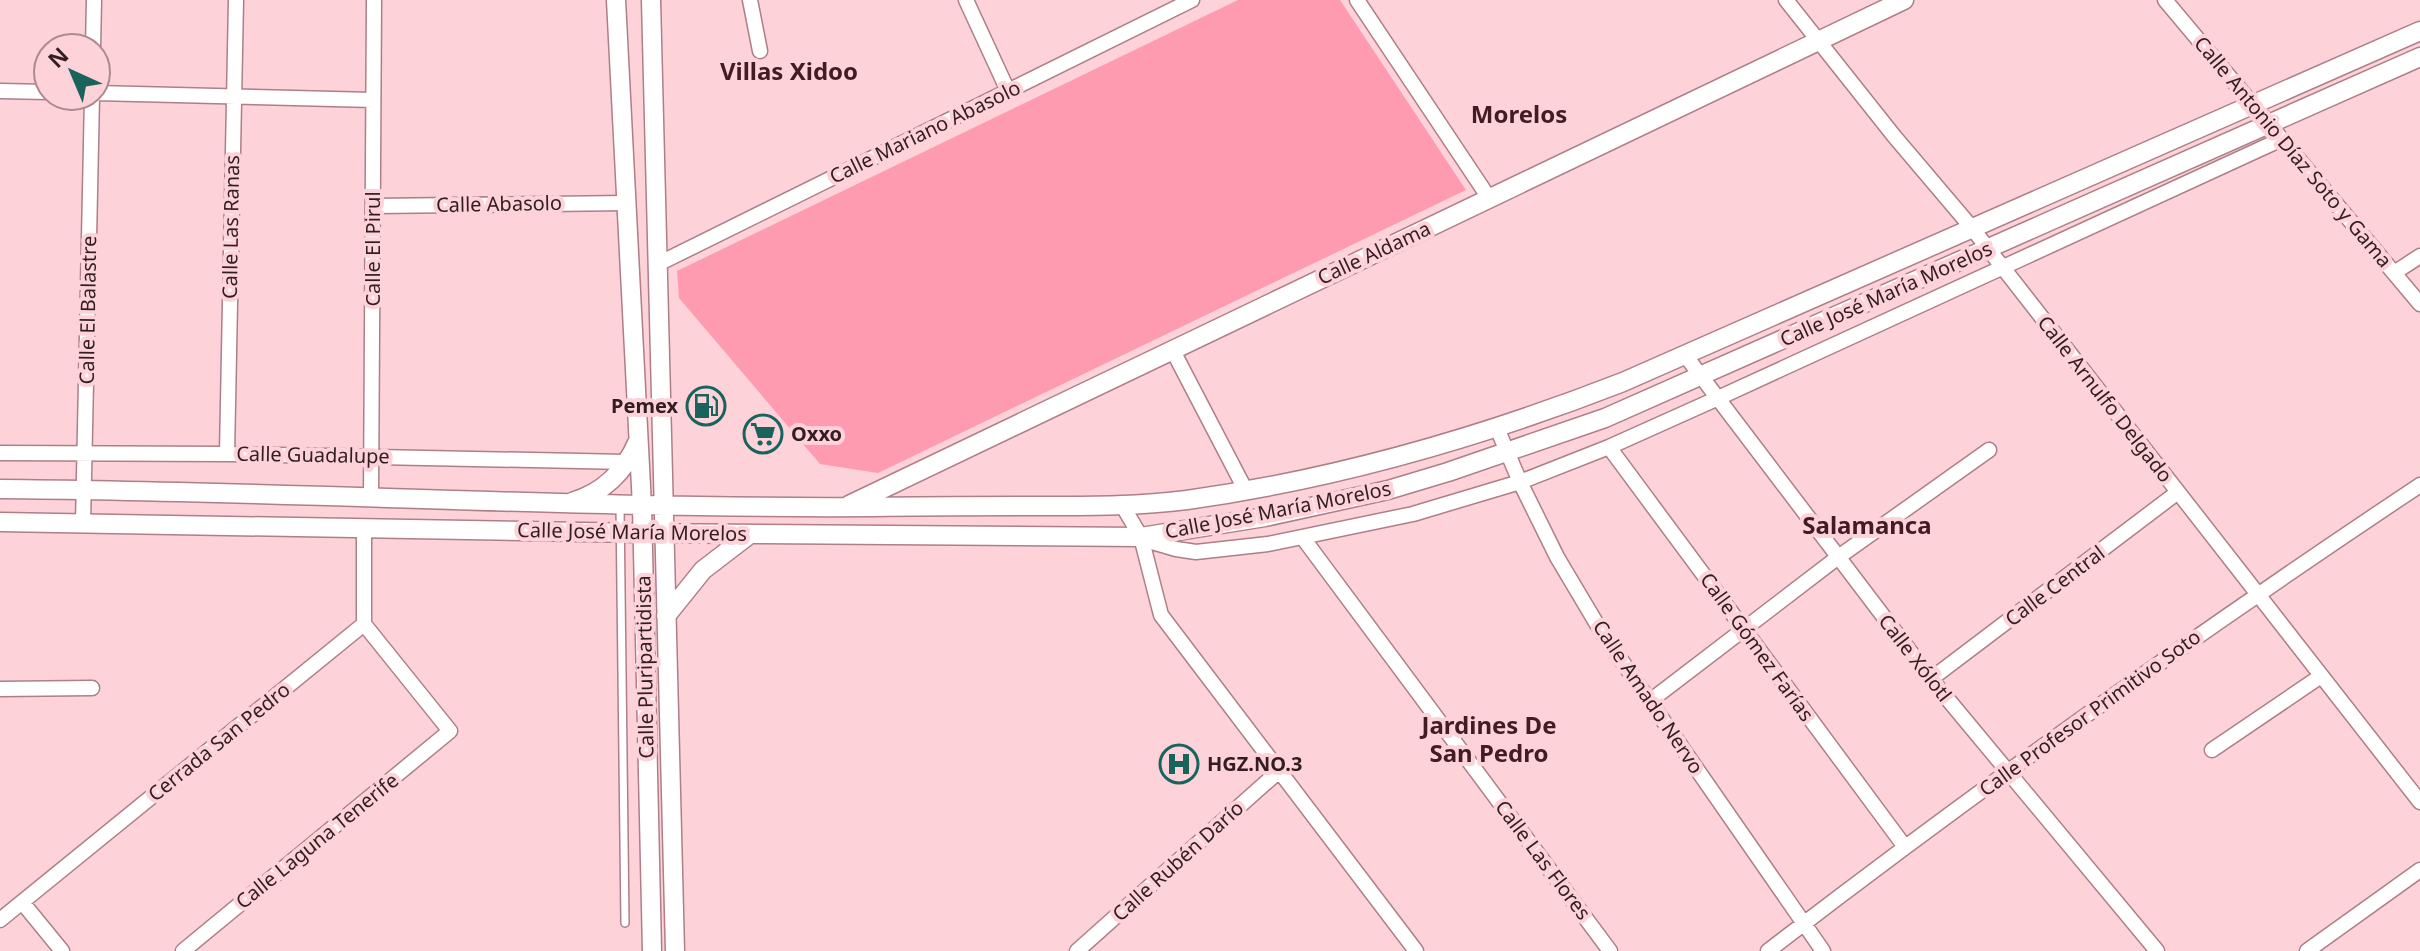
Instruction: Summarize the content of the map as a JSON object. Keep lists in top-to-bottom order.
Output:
{
  "streets": {
    "street": [
      "Calle Mariano Abasolo",
      "Calle Antonio Díaz Soto y Gama",
      "Calle Abasolo",
      "Calle Las Ranas",
      "Calle El Pirul",
      "Calle Aldama",
      "Calle José María Morelos",
      "Calle El Balastre",
      "Calle Arnulfo Delgado",
      "Calle Guadalupe",
      "Calle Central",
      "Calle Gómez Farías",
      "Calle Xólotl",
      "Calle Pluripartidista",
      "Calle Amado Nervo",
      "Calle Profesor Primitivo Soto",
      "Cerrada San Pedro",
      "Calle Laguna Tenerife",
      "Calle Las Flores",
      "Calle Rubén Darío"
    ]
  },
  "crossings": [
    ["Calle Mariano Abasolo", "Calle Pluripartidista"],
    ["Calle Antonio Díaz Soto y Gama", "Calle José María Morelos"],
    ["Calle Abasolo", "Calle El Pirul"],
    ["Calle Abasolo", "Calle Pluripartidista"],
    ["Calle Las Ranas", "Calle Guadalupe"],
    ["Calle El Pirul", "Calle José María Morelos"],
    ["Calle El Pirul", "Calle Guadalupe"],
    ["Calle Aldama", "Calle José María Morelos"],
    ["Calle Aldama", "Calle Arnulfo Delgado"],
    ["Calle José María Morelos", "Calle El Balastre"],
    ["Calle José María Morelos", "Calle Arnulfo Delgado"],
    ["Calle José María Morelos", "Calle Xólotl"],
    ["Calle José María Morelos", "Calle Pluripartidista"],
    ["Calle José María Morelos", "Calle Amado Nervo"],
    ["Calle El Balastre", "Calle Guadalupe"],
    ["Calle Arnulfo Delgado", "Calle Central"],
    ["Calle Arnulfo Delgado", "Calle Profesor Primitivo Soto"],
    ["Calle Central", "Calle Xólotl"],
    ["Calle Gómez Farías", "Calle Profesor Primitivo Soto"],
    ["Calle Xólotl", "Calle Profesor Primitivo Soto"],
    ["Calle Amado Nervo", "Calle Profesor Primitivo Soto"],
    ["Cerrada San Pedro", "Calle Laguna Tenerife"]
  ],
  "districts": [
    "Villas Xidoo",
    "Morelos",
    "Salamanca",
    "Jardines De San Pedro"
  ],
  "places": {
    "fuel station": ["Pemex"],
    "supermarket": ["Oxxo"],
    "hospital": ["HGZ.NO.3"]
  },
  "north": "top left"
}
